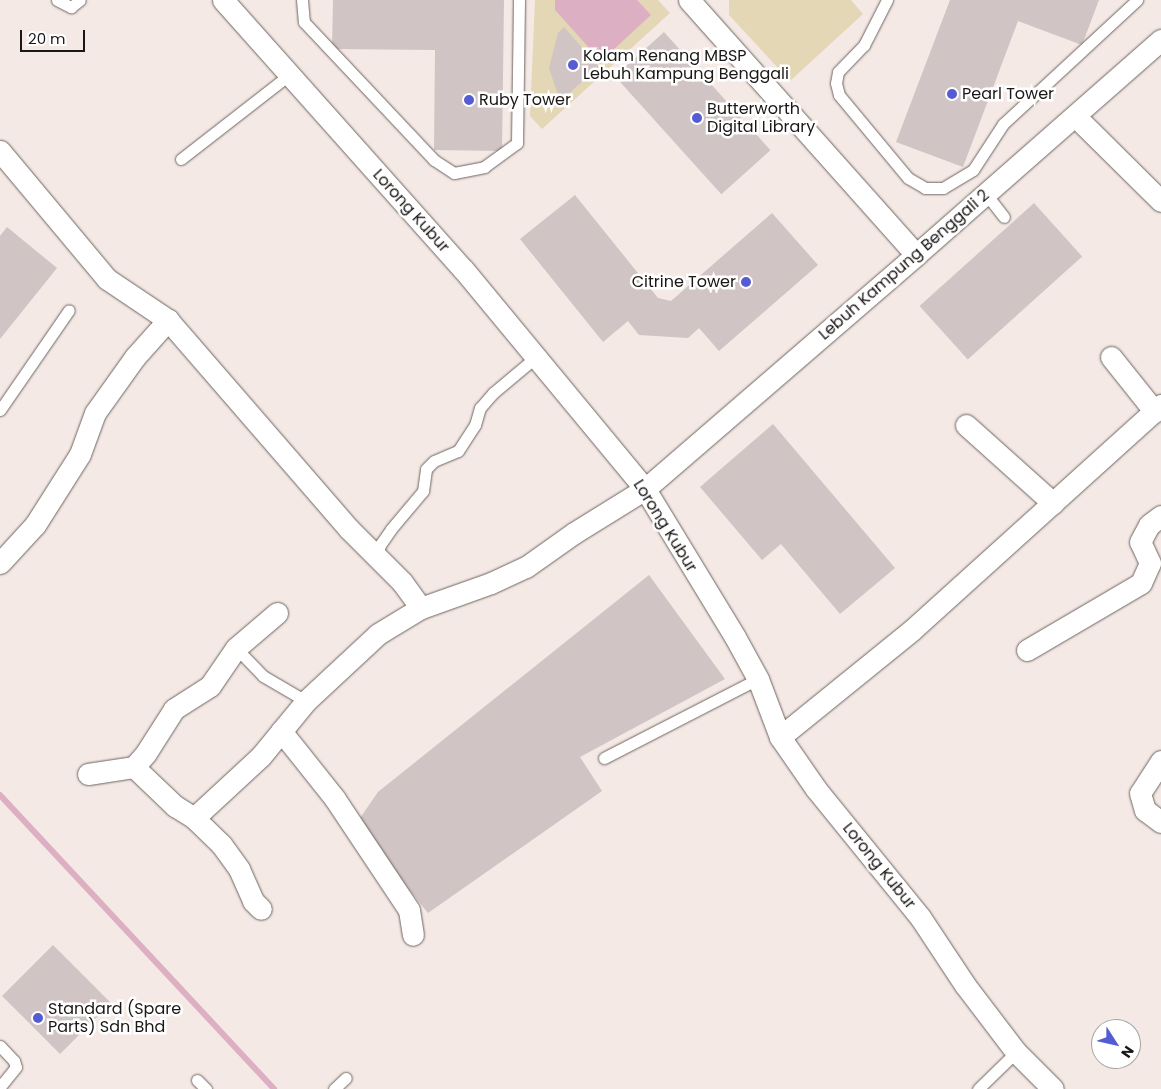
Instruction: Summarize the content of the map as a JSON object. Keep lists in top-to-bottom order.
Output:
{
  "streets": {
    "street": ["Lorong Kubur", "Lebuh Kampung Benggali 2"]
  },
  "crossings": [
    ["Lorong Kubur", "Lebuh Kampung Benggali 2"]
  ],
  "places": [
    "Kolam Renang MBSP Lebuh Kampung Benggali",
    "Pearl Tower",
    "Ruby Tower",
    "Butterworth Digital Library",
    "Citrine Tower",
    "Standard (Spare Parts) Sdn Bhd"
  ],
  "scale_bar": "20 m",
  "north": "bottom right"
}
